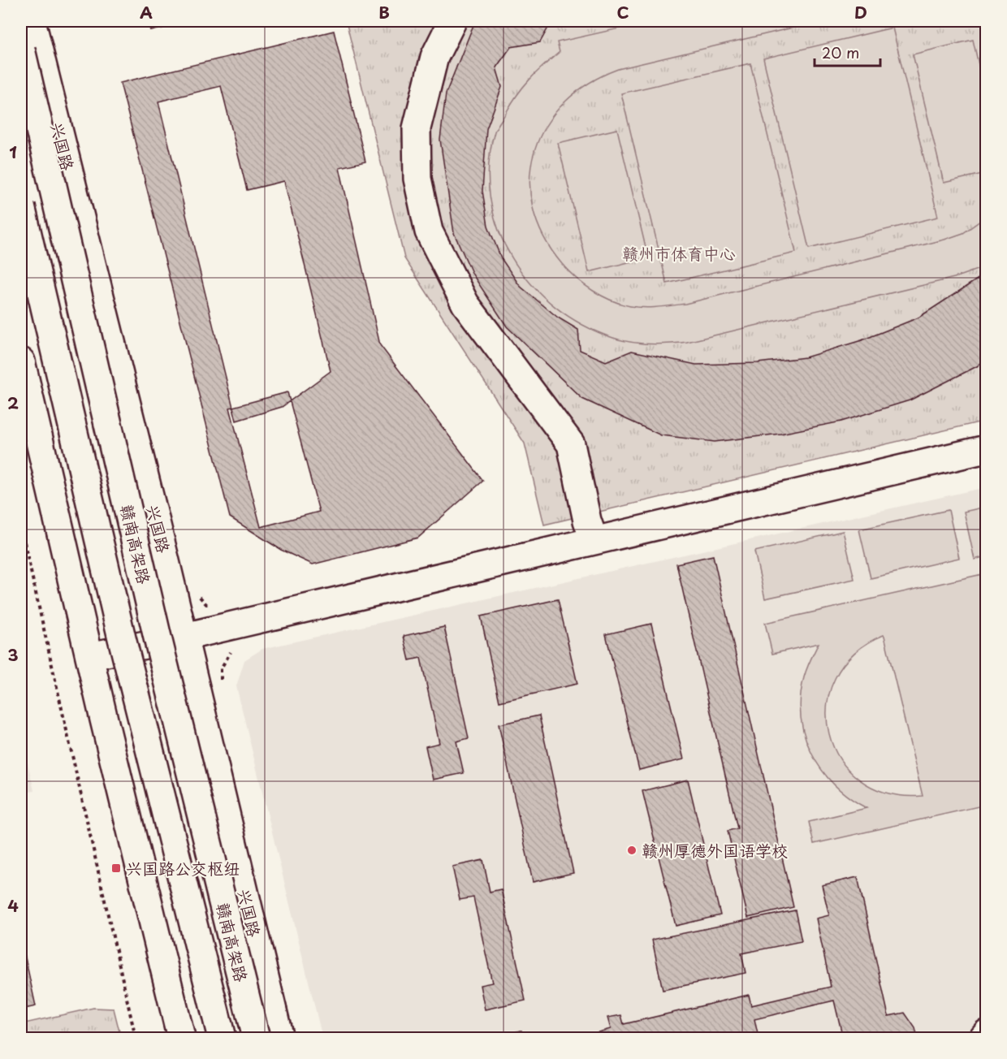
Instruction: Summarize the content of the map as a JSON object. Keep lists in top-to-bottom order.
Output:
{
  "streets": {
    "main road": ["兴国路", "赣南高架路"]
  },
  "parks": ["赣州市体育中心"],
  "places": {
    "other": ["赣州厚德外国语学校"],
    "transit": ["兴国路公交枢纽"]
  },
  "scale_bar": "20 m",
  "grid": {
    "columns": [
      "A",
      "B",
      "C",
      "D"
    ],
    "rows": [
      "1",
      "2",
      "3",
      "4"
    ]
  }
}
